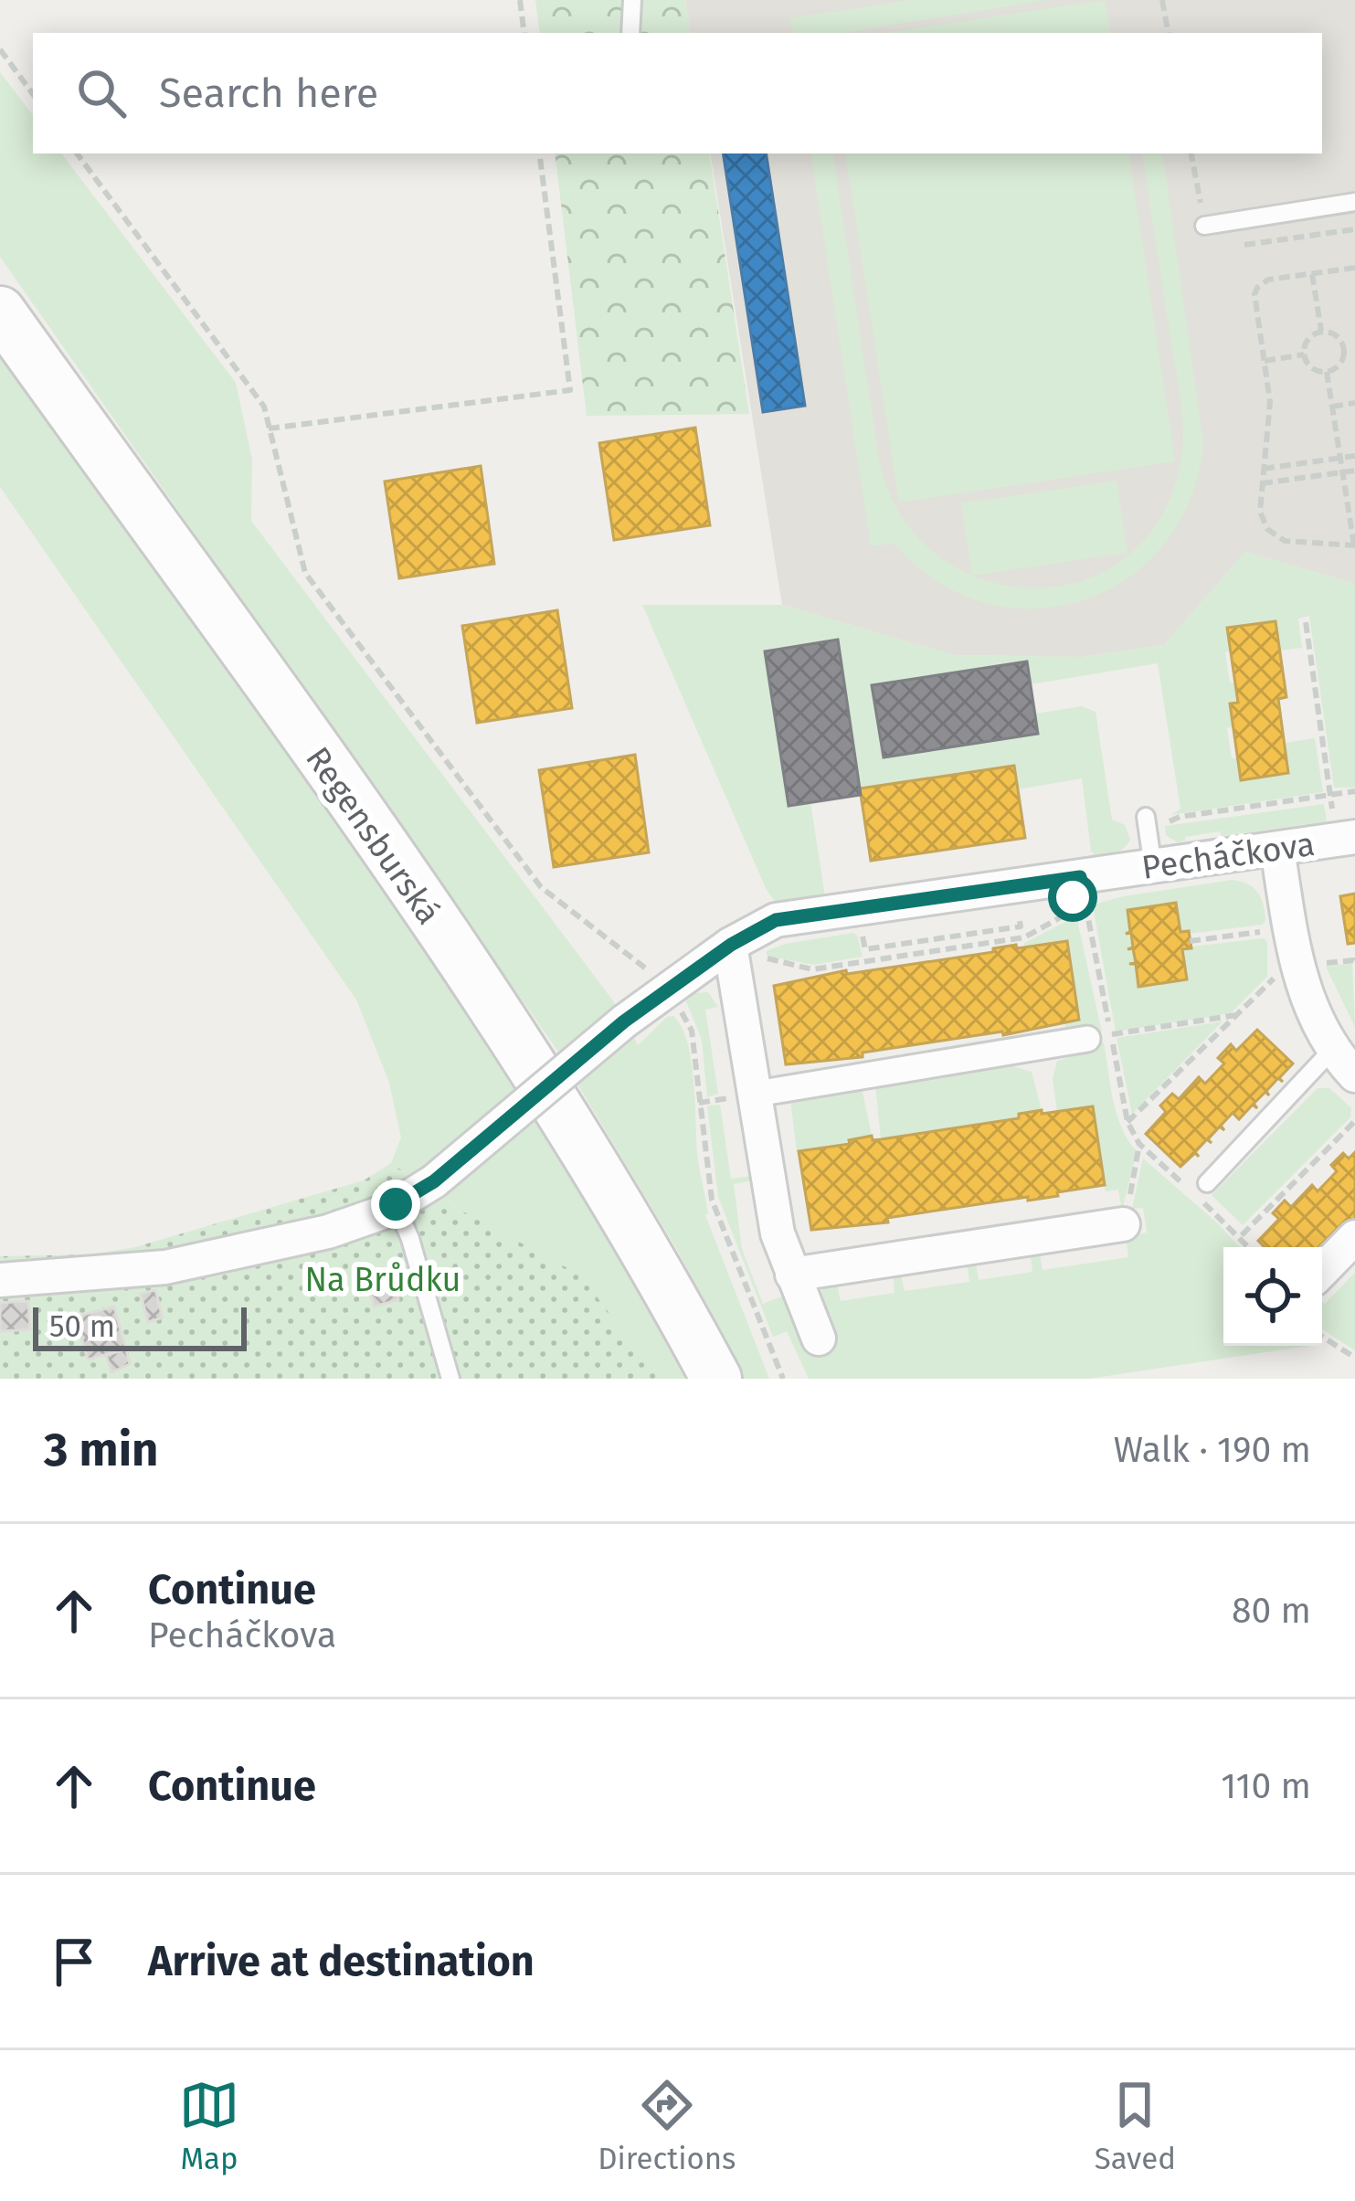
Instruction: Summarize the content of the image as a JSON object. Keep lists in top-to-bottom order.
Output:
{
  "streets": {
    "main road": ["Regensburská"],
    "street": ["Pecháčkova"]
  },
  "parks": ["Na Brůdku"],
  "scale_bar": "50 m",
  "page": {
    "search": "Search here",
    "scale": "50 m",
    "heading": ["3 min", "Walk · 190 m"],
    "list": [
      ["Continue", "Pecháčkova", "80 m"],
      ["Continue", "110 m"],
      "Arrive at destination"
    ],
    "nav": ["Map", "Directions", "Saved"]
  }
}
